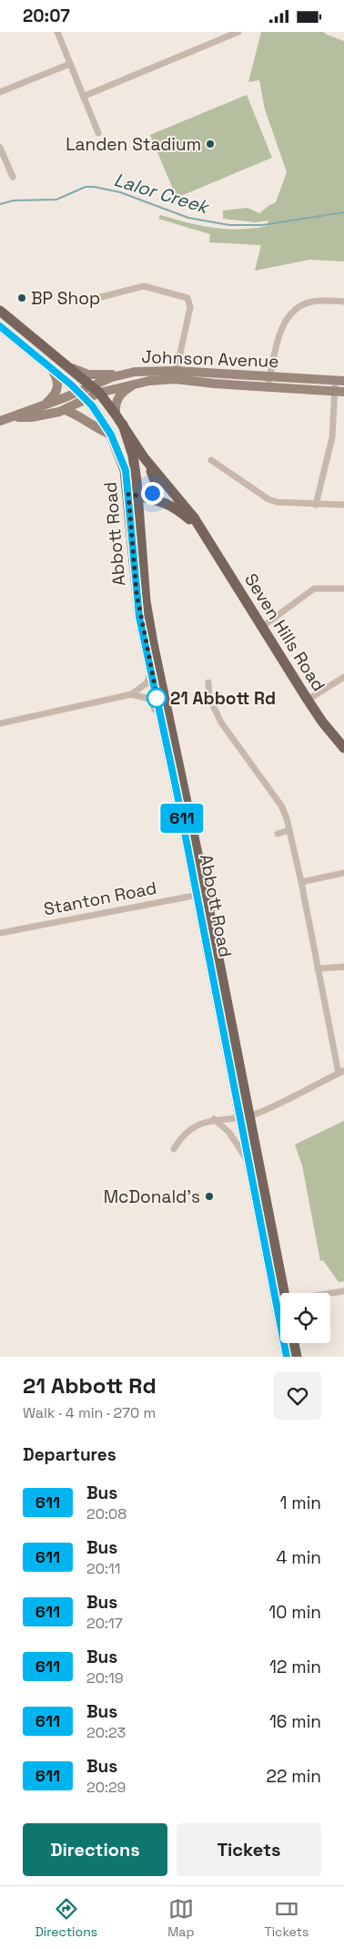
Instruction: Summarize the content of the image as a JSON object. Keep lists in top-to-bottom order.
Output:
{
  "streets": {
    "main road": ["Johnson Avenue", "Abbott Road", "Seven Hills Road"],
    "street": ["Stanton Road"]
  },
  "crossings": [
    ["Johnson Avenue", "Seven Hills Road"],
    ["Abbott Road", "Seven Hills Road"],
    ["Abbott Road", "Stanton Road"]
  ],
  "water": ["Lalor Creek"],
  "places": [
    "Landen Stadium",
    "BP Shop",
    "21 Abbott Rd",
    "McDonald's"
  ],
  "lines": ["bus line 611"],
  "page": {
    "status": "20:07",
    "on_map": "611",
    "heading": [
      ["21 Abbott Rd", "Walk · 4 min · 270 m"],
      "Departures"
    ],
    "list": [
      {
        "mark": "611",
        "name": "Bus",
        "note": "20:08",
        "value": "1 min"
      },
      {
        "mark": "611",
        "name": "Bus",
        "note": "20:11",
        "value": "4 min"
      },
      {
        "mark": "611",
        "name": "Bus",
        "note": "20:17",
        "value": "10 min"
      },
      {
        "mark": "611",
        "name": "Bus",
        "note": "20:19",
        "value": "12 min"
      },
      {
        "mark": "611",
        "name": "Bus",
        "note": "20:23",
        "value": "16 min"
      },
      {
        "mark": "611",
        "name": "Bus",
        "note": "20:29",
        "value": "22 min"
      }
    ],
    "buttons": ["Directions", "Tickets"],
    "tabs": ["Directions", "Map", "Tickets"]
  }
}
